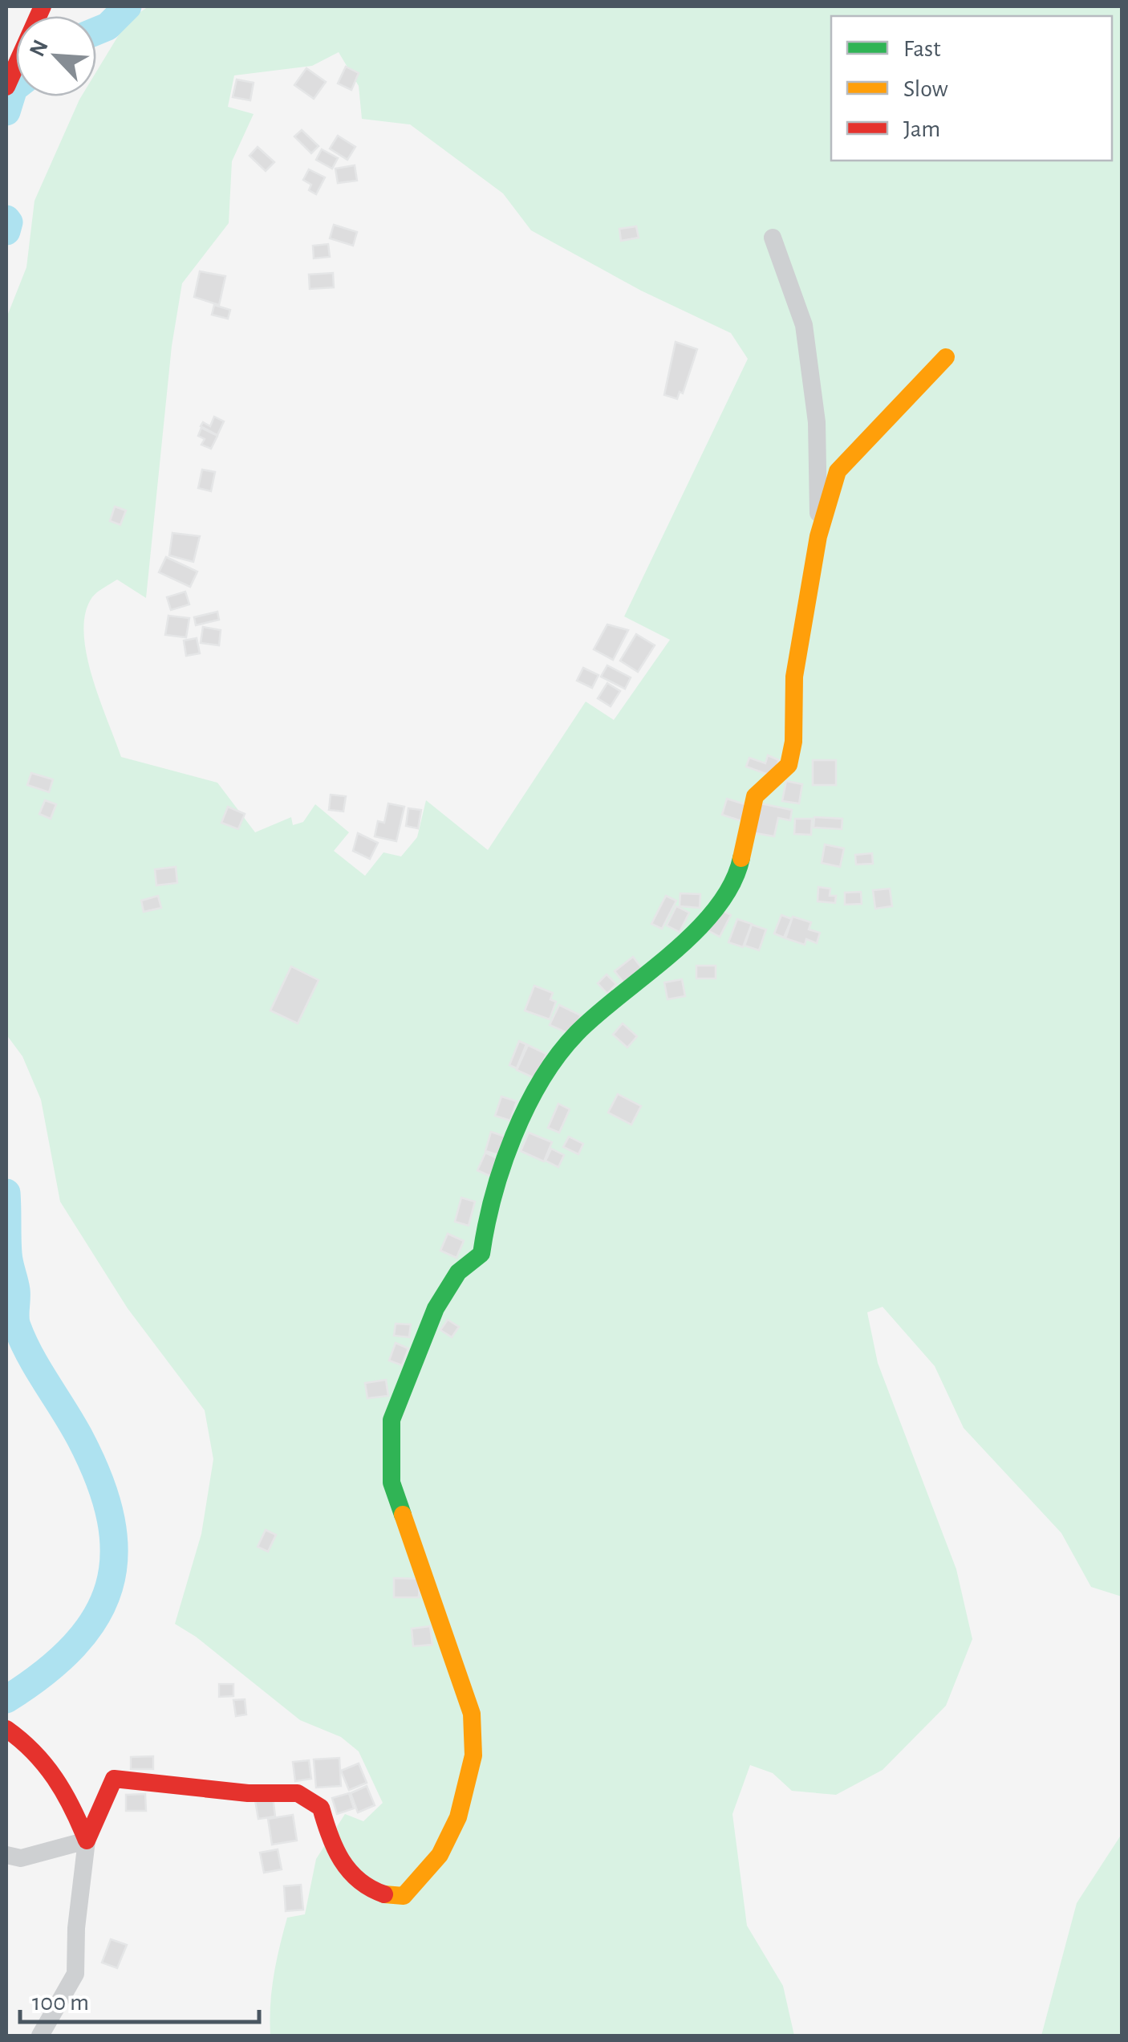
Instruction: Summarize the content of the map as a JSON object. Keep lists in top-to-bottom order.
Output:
{
  "legend": ["Fast", "Slow", "Jam"],
  "scale_bar": "100 m",
  "north": "top left"
}
